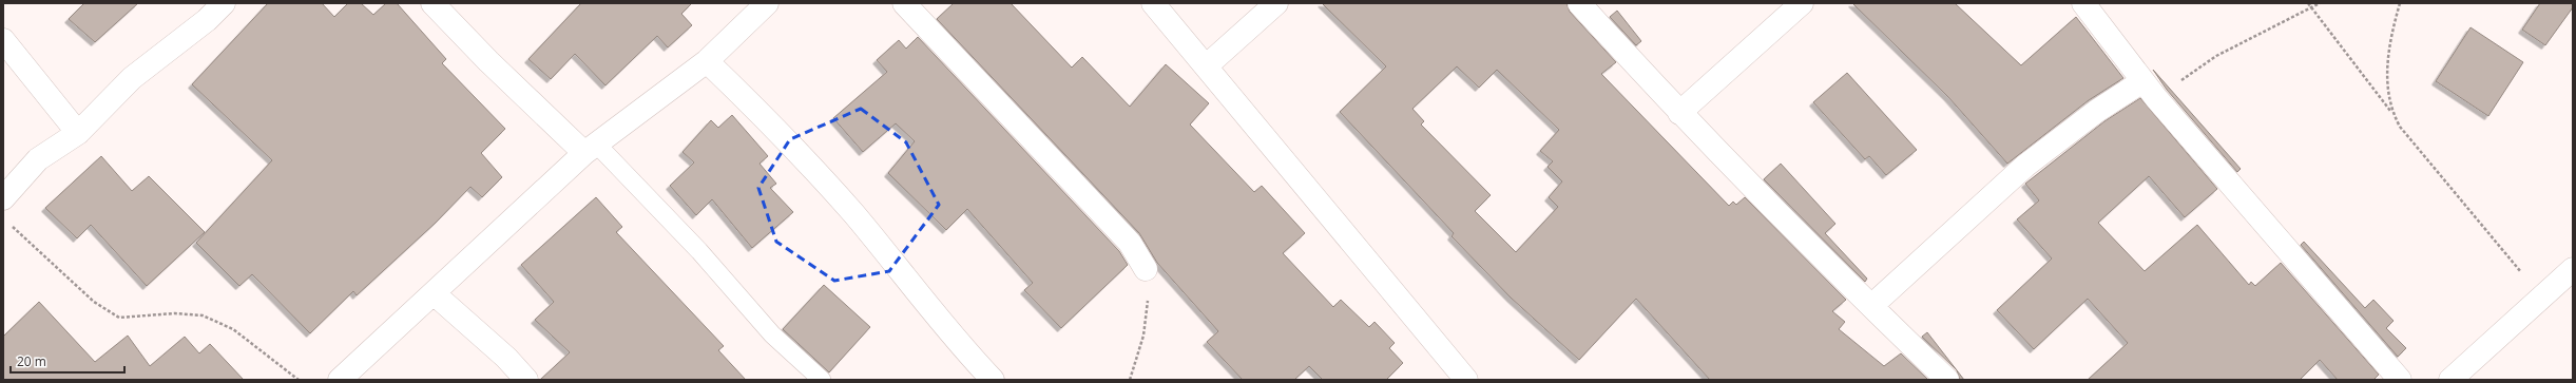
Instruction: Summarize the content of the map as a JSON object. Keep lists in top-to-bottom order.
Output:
{
  "scale_bar": "20 m"
}
